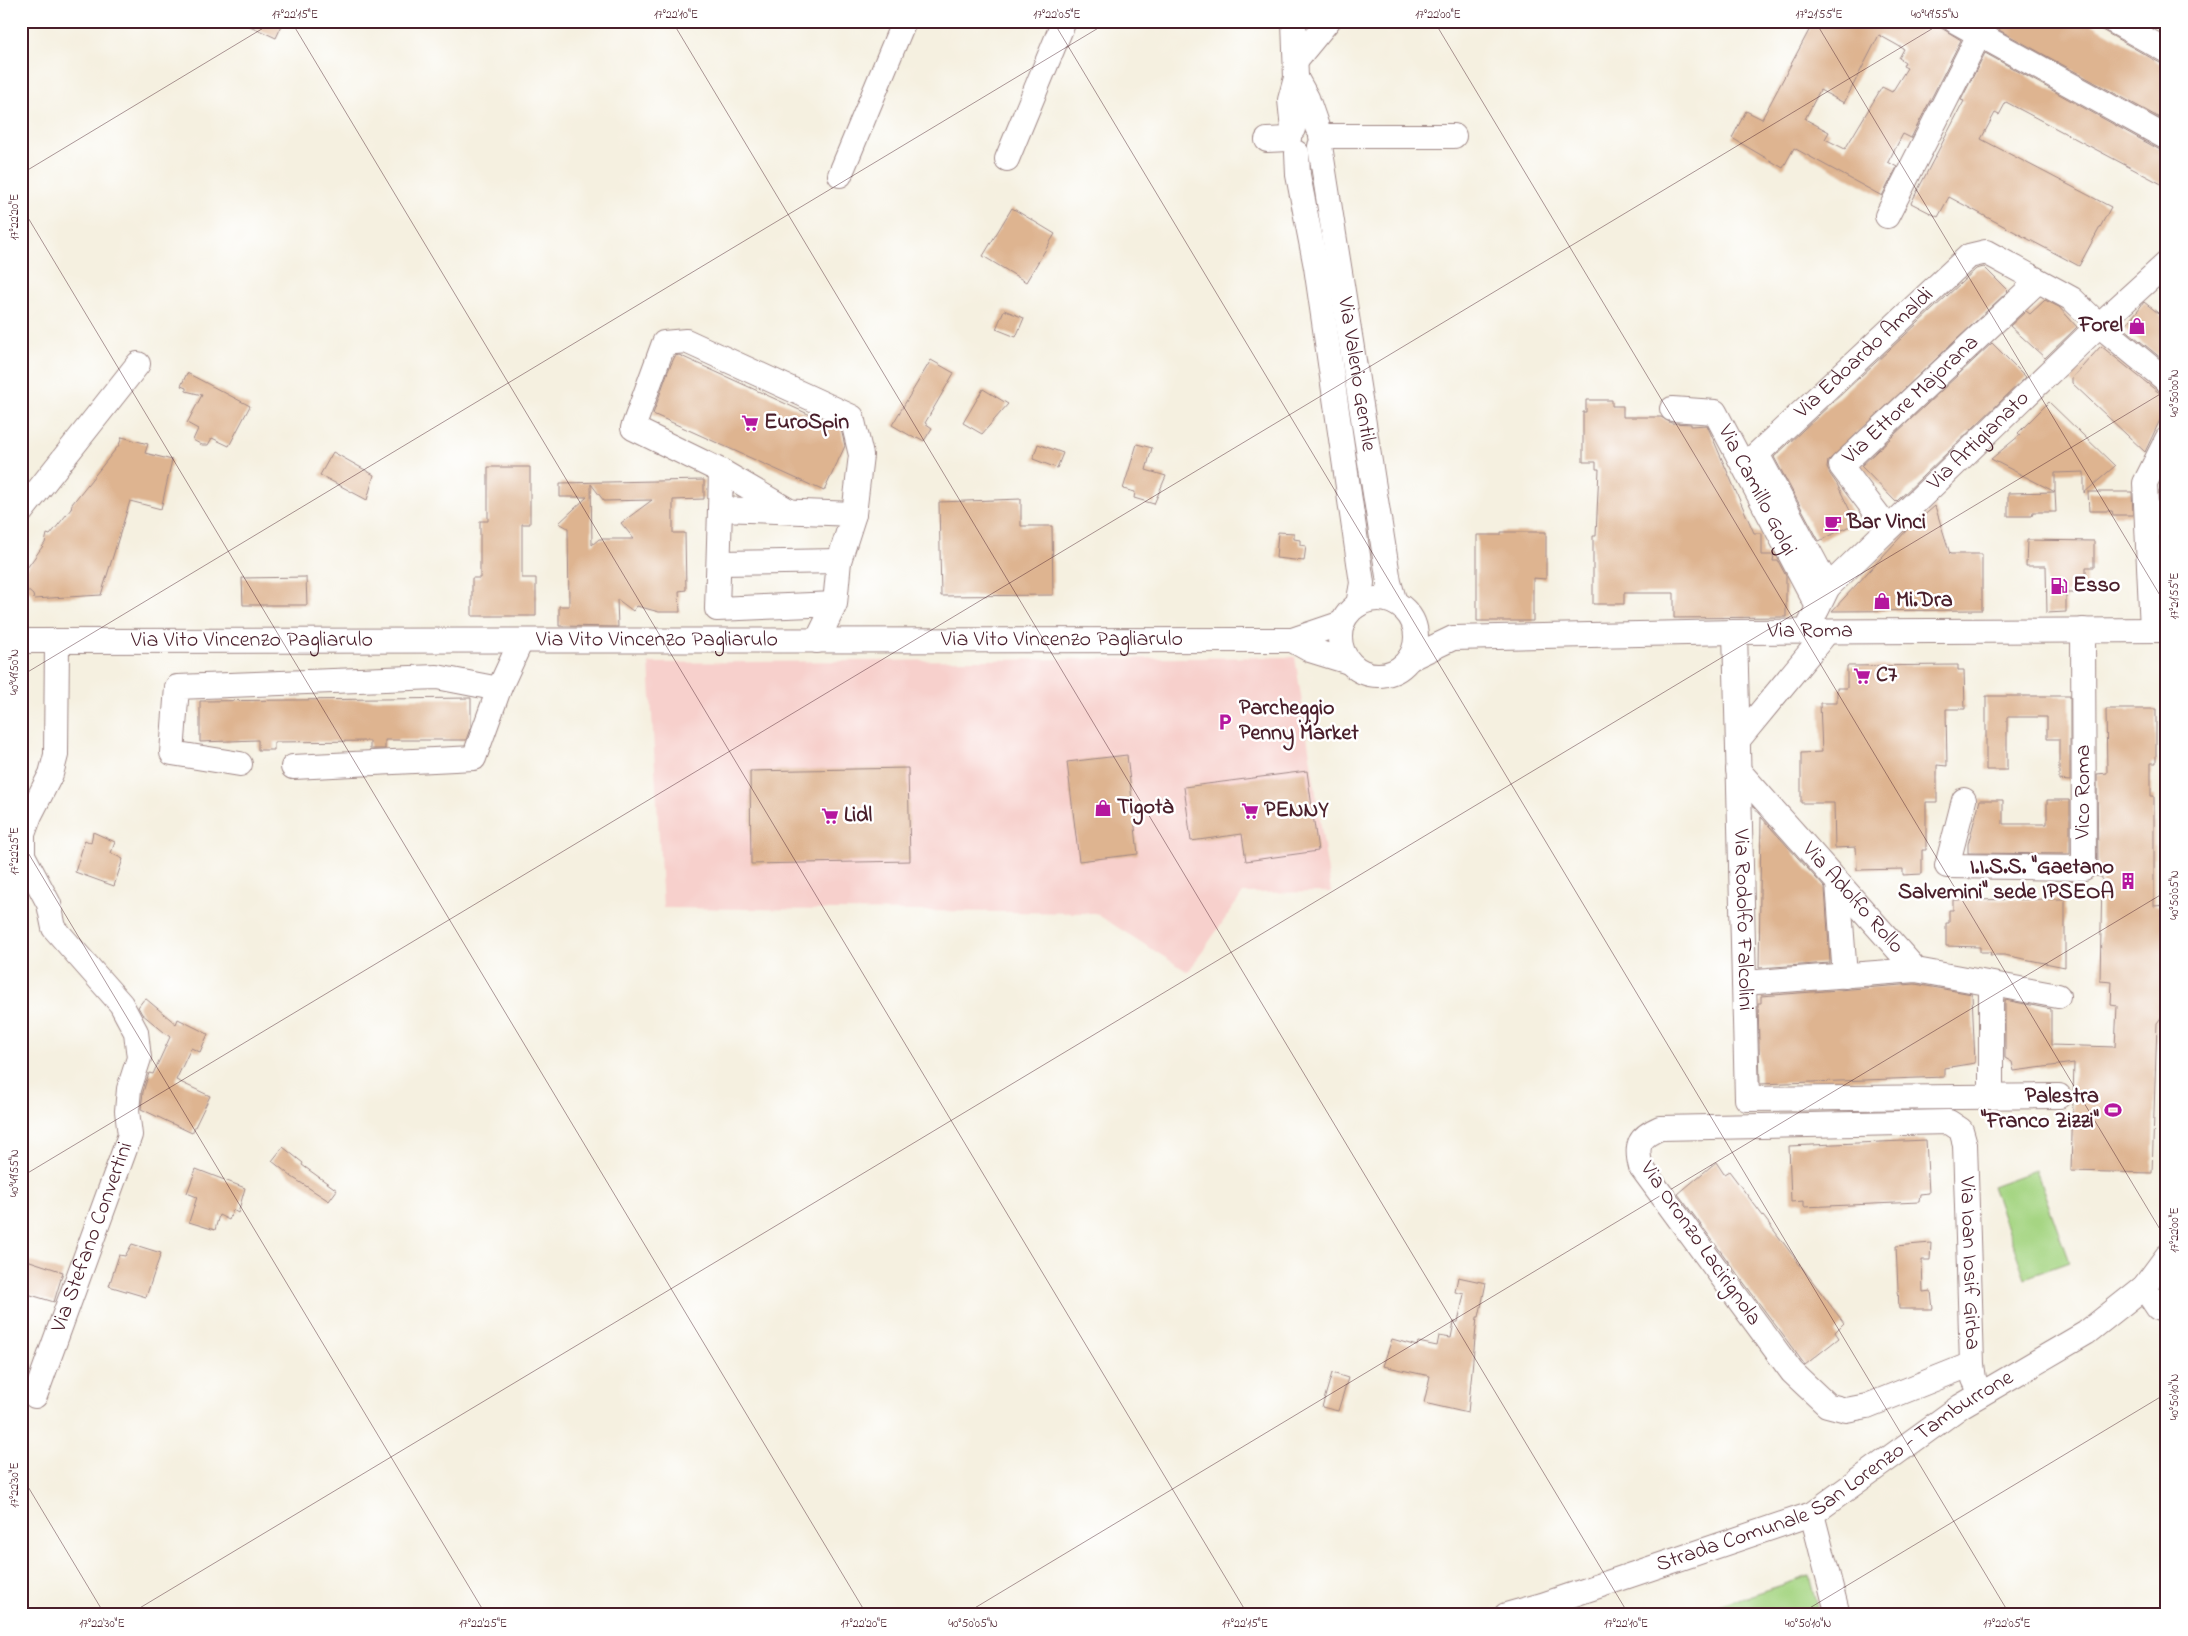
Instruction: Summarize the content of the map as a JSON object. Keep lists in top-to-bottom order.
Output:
{
  "streets": {
    "street": [
      "Via Edoardo Amaldi",
      "Via Valerio Gentile",
      "Via Ettore Majorana",
      "Via Artigianato",
      "Via Camillo Golgi",
      "Via Roma",
      "Via Vito Vincenzo Pagliarulo",
      "Vico Roma",
      "Via Adolfo Rollo",
      "Via Rodolfo Falcolini",
      "Via Stefano Convertini",
      "Via Oronzo Lacirignola",
      "Via Ioan Iosif Girba",
      "Strada Comunale San Lorenzo - Tamburrone"
    ]
  },
  "crossings": [
    ["Via Edoardo Amaldi", "Via Ettore Majorana"],
    ["Via Edoardo Amaldi", "Via Artigianato"],
    ["Via Edoardo Amaldi", "Via Camillo Golgi"],
    ["Via Valerio Gentile", "Via Roma"],
    ["Via Valerio Gentile", "Via Vito Vincenzo Pagliarulo"],
    ["Via Ettore Majorana", "Via Artigianato"],
    ["Via Artigianato", "Via Camillo Golgi"],
    ["Via Artigianato", "Via Roma"],
    ["Via Roma", "Via Vito Vincenzo Pagliarulo"],
    ["Via Roma", "Vico Roma"],
    ["Via Roma", "Via Rodolfo Falcolini"],
    ["Via Vito Vincenzo Pagliarulo", "Via Stefano Convertini"],
    ["Via Adolfo Rollo", "Via Rodolfo Falcolini"],
    ["Via Oronzo Lacirignola", "Via Ioan Iosif Girba"],
    ["Via Ioan Iosif Girba", "Strada Comunale San Lorenzo - Tamburrone"]
  ],
  "places": {
    "shop": ["Forel", "Mi.Dra", "Tigotà"],
    "supermarket": [
      "EuroSpin",
      "C7",
      "PENNY",
      "Lidl"
    ],
    "cafe": ["Bar Vinci"],
    "fuel station": ["Esso"],
    "parking": ["Parcheggio Penny Market"],
    "building": ["I.I.S.S. \"Gaetano Salvemini\" sede IPSEOA"],
    "sports": ["Palestra \"Franco Zizzi\""]
  },
  "coordinates": [
    "17°22'15\"E",
    "17°22'10\"E",
    "17°22'05\"E",
    "17°22'00\"E",
    "17°21'55\"E",
    "40°49'55\"N",
    "17°22'20\"E",
    "40°50'00\"N",
    "40°49'50\"N",
    "17°22'25\"E",
    "40°50'05\"N",
    "40°50'10\"N",
    "17°22'30\"E"
  ]
}
